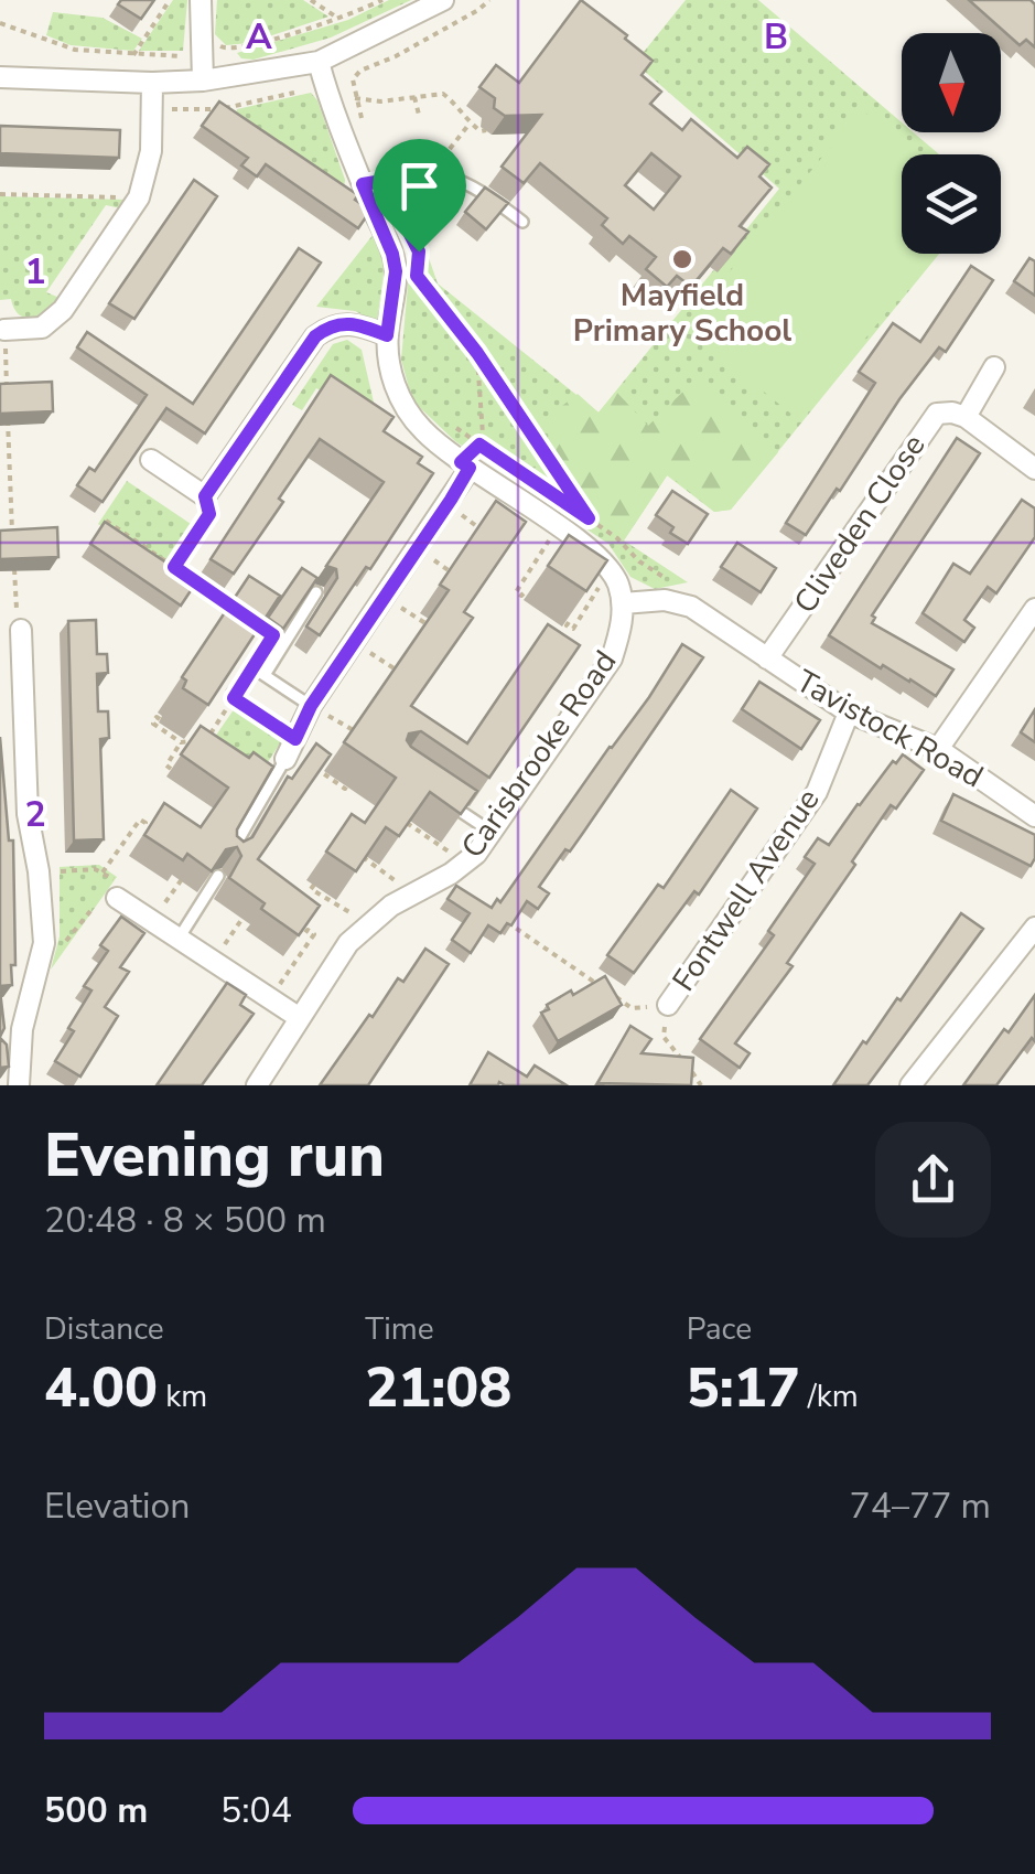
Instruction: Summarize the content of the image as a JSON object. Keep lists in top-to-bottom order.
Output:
{
  "streets": {
    "street": [
      "Cliveden Close",
      "Tavistock Road",
      "Carisbrooke Road",
      "Fontwell Avenue"
    ]
  },
  "crossings": [
    ["Cliveden Close", "Tavistock Road"],
    ["Tavistock Road", "Carisbrooke Road"],
    ["Tavistock Road", "Fontwell Avenue"]
  ],
  "places": ["Mayfield Primary School"],
  "north": "bottom",
  "page": {
    "heading": ["Evening run", "20:48 · 8 × 500 m"],
    "stats": [
      ["Distance", "4.00 km"],
      ["Time", "21:08"],
      ["Pace", "5:17 /km"]
    ],
    "chart": ["Elevation", "74–77 m"],
    "list": [
      {
        "name": "500 m",
        "note": "5:04"
      }
    ]
  },
  "grid": {
    "columns": ["A", "B"],
    "rows": ["1", "2"]
  }
}
